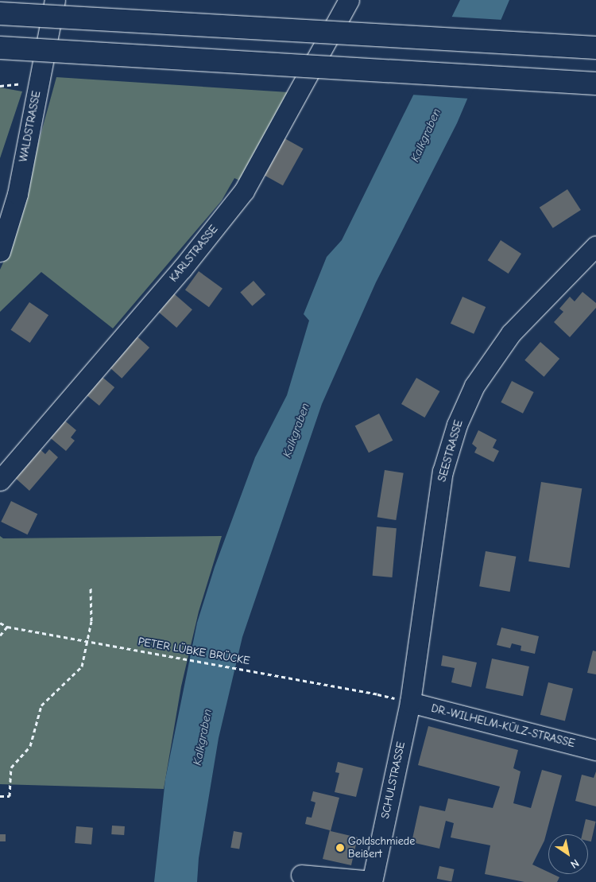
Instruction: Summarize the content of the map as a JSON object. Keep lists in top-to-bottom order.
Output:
{
  "streets": {
    "street": [
      "WALDSTRASSE",
      "KARLSTRASSE",
      "SEESTRASSE",
      "DR.-WILHELM-KÜLZ-STRASSE",
      "SCHULSTRASSE"
    ],
    "path": ["PETER LÜBKE BRÜCKE"]
  },
  "crossings": [
    ["SEESTRASSE", "DR.-WILHELM-KÜLZ-STRASSE"],
    ["SEESTRASSE", "SCHULSTRASSE"],
    ["DR.-WILHELM-KÜLZ-STRASSE", "SCHULSTRASSE"]
  ],
  "water": ["Kalkgraben"],
  "places": ["Goldschmiede Beißert"],
  "north": "bottom right"
}
